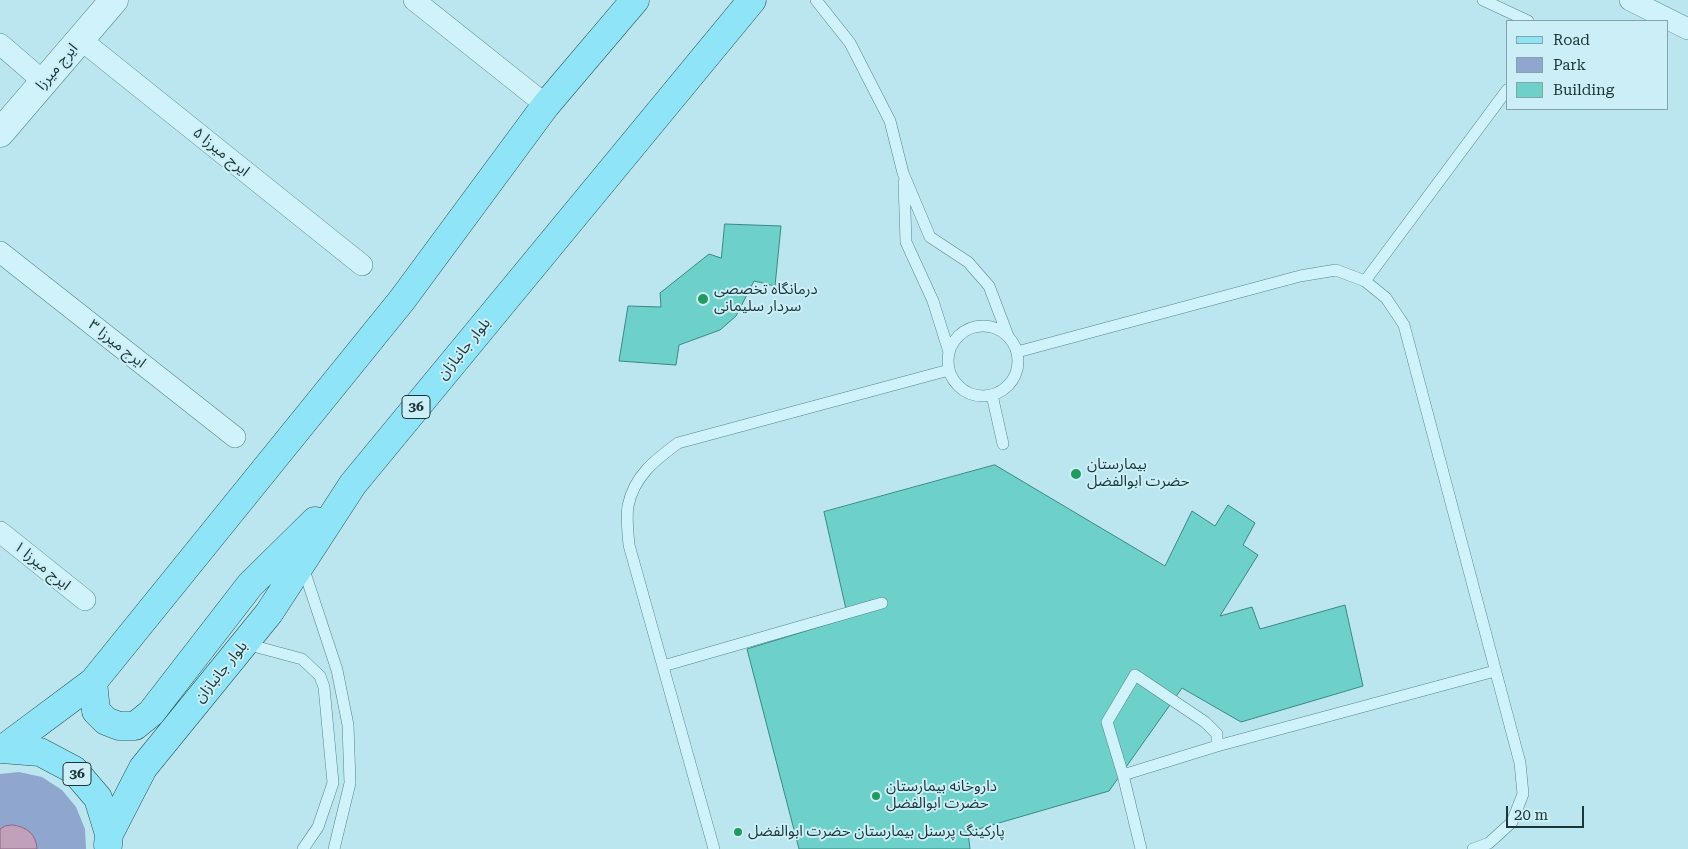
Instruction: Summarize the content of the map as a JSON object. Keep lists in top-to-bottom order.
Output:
{
  "streets": {
    "main road": ["بلوار جانبازان", "36"],
    "street": [
      "ایرج میرزا",
      "ایرج میرزا ۵",
      "ایرج میرزا ۳",
      "ایرج میرزا ۱"
    ]
  },
  "crossings": [
    ["ایرج میرزا", "ایرج میرزا ۵"],
    ["بلوار جانبازان", "36"]
  ],
  "places": [
    "درمانگاه تخصصی سردار سلیمانی",
    "بیمارستان حضرت ابوالفضل",
    "داروخانه بیمارستان حضرت ابوالفضل",
    "پارکینگ پرسنل بیمارستان حضرت ابوالفضل"
  ],
  "legend": ["Road", "Park", "Building"],
  "scale_bar": "20 m"
}
